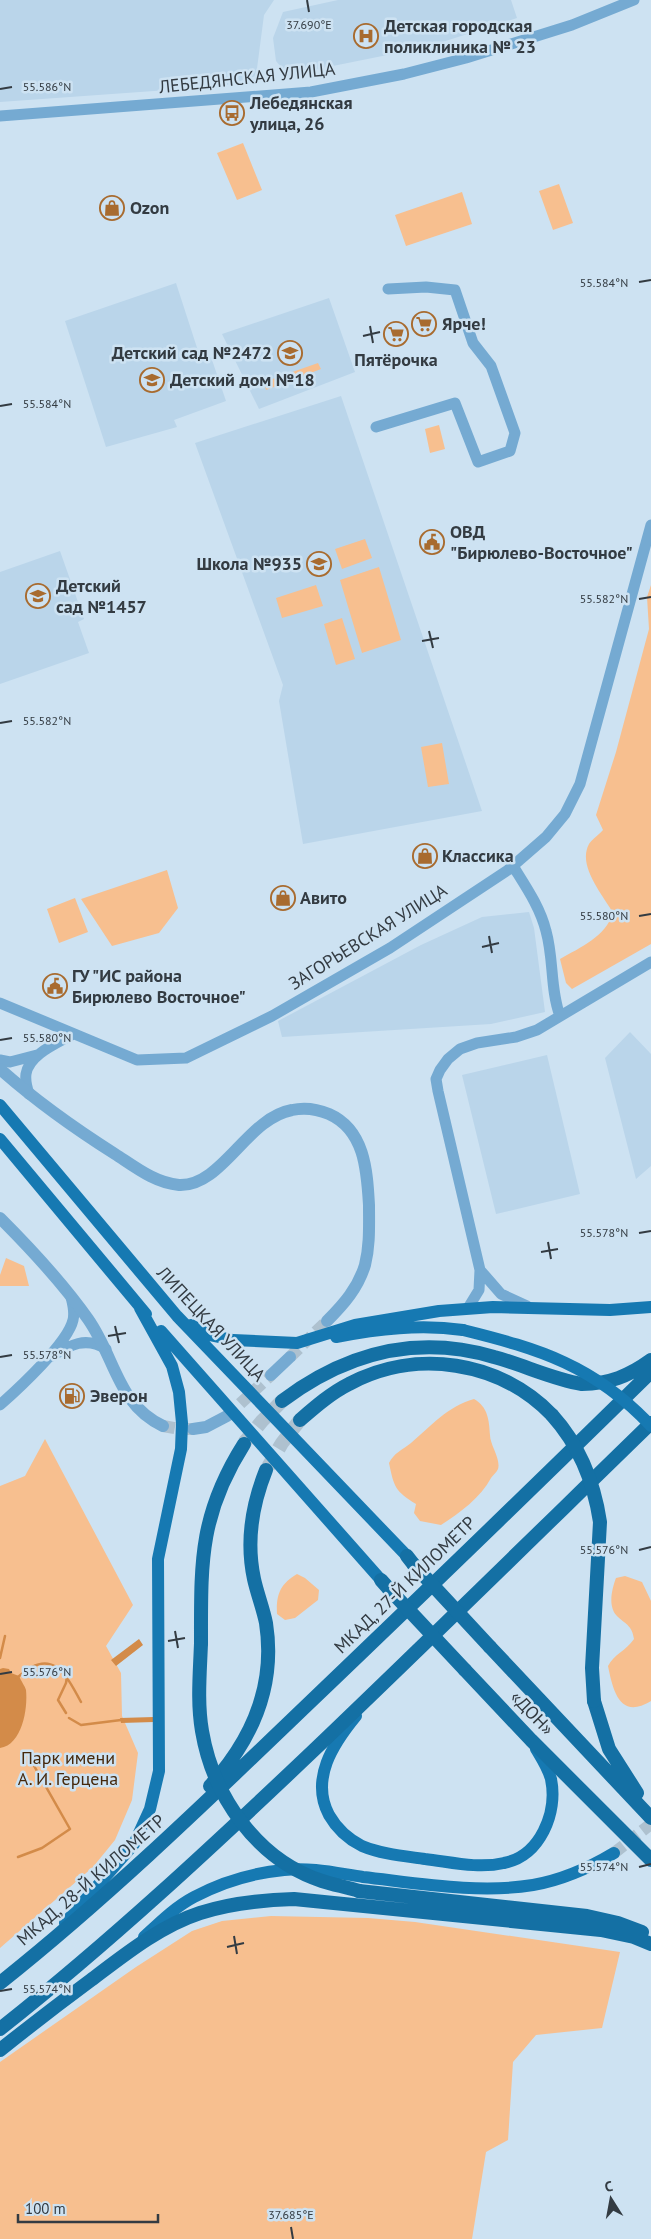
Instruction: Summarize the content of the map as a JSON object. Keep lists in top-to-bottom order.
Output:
{
  "streets": {
    "highway": ["МКАД, 27-Й КИЛОМЕТР", "«ДОН»", "МКАД, 28-Й КИЛОМЕТР"],
    "main road": ["ЛИПЕЦКАЯ УЛИЦА"],
    "street": ["ЛЕБЕДЯНСКАЯ УЛИЦА", "ЗАГОРЬЕВСКАЯ УЛИЦА"]
  },
  "crossings": [
    ["ЛИПЕЦКАЯ УЛИЦА", "«ДОН»"],
    ["МКАД, 27-Й КИЛОМЕТР", "МКАД, 28-Й КИЛОМЕТР"]
  ],
  "parks": ["Парк имени А. И. Герцена"],
  "places": {
    "hospital": ["Детская городская поликлиника № 23"],
    "bus stop": ["Лебедянская улица, 26"],
    "shop": ["Ozon", "Классика", "Авито"],
    "supermarket": ["Ярче!", "Пятёрочка"],
    "school or university": [
      "Детский сад №2472",
      "Детский дом №18",
      "Школа №935",
      "Детский сад №1457"
    ],
    "public building": ["ОВД \"Бирюлево-Восточное\"", "ГУ \"ИС района Бирюлево Восточное\""],
    "fuel station": ["Эверон"]
  },
  "scale_bar": "100 m",
  "north": "top",
  "coordinates": [
    "37.690°E",
    "55.586°N",
    "55.584°N",
    "55.582°N",
    "55.580°N",
    "55.578°N",
    "55.576°N",
    "55.574°N",
    "37.685°E"
  ]
}
